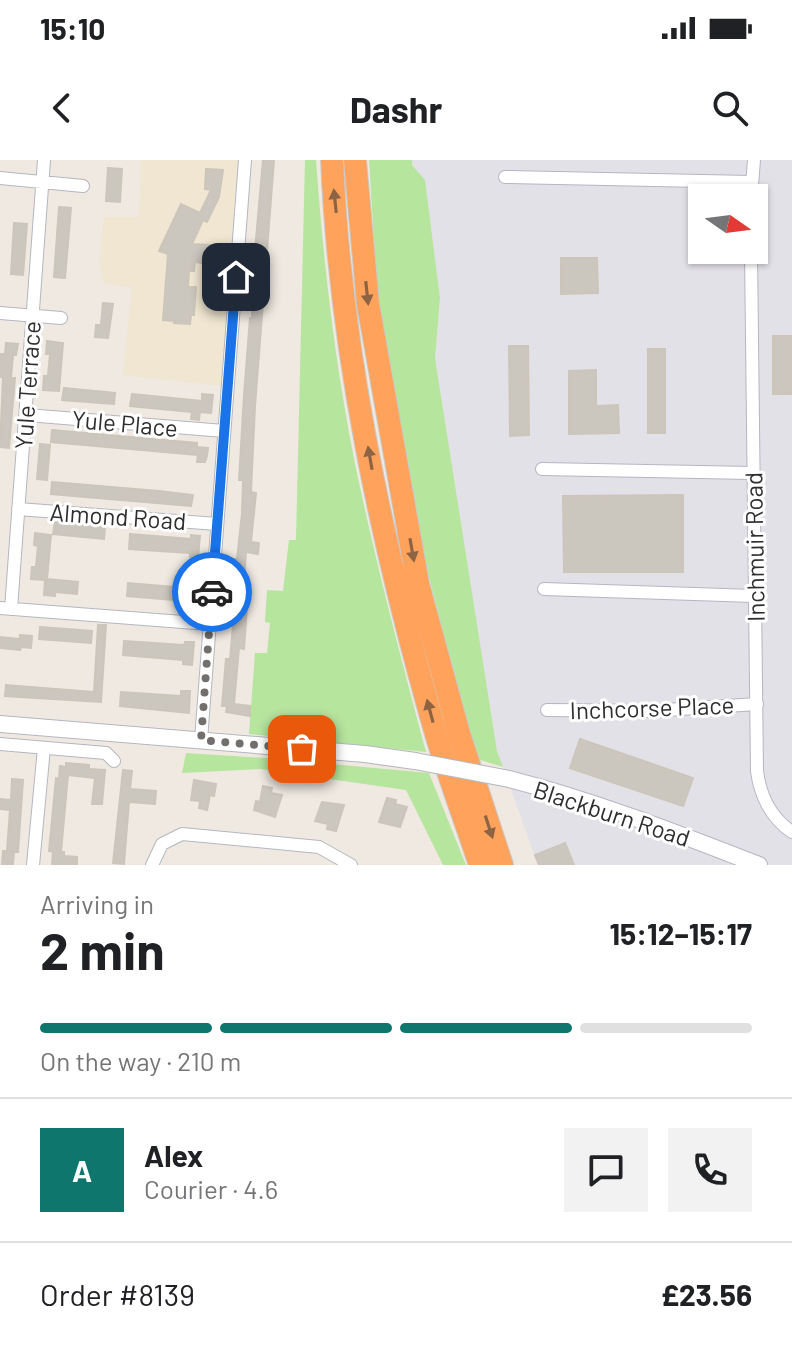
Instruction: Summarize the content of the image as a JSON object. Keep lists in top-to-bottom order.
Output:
{
  "streets": {
    "main road": ["Blackburn Road"],
    "street": [
      "Yule Terrace",
      "Yule Place",
      "Almond Road",
      "Inchmuir Road",
      "Inchcorse Place"
    ]
  },
  "crossings": [
    ["Yule Terrace", "Yule Place"],
    ["Yule Terrace", "Almond Road"],
    ["Inchmuir Road", "Inchcorse Place"]
  ],
  "north": "right",
  "page": {
    "status": "15:10",
    "header": "Dashr",
    "heading": ["2 min", "Arriving in", "15:12–15:17"],
    "panel": [
      "Alex",
      "Courier · 4.6",
      "Order #8139",
      "£23.56"
    ],
    "bar": "On the way · 210 m",
    "round": "A"
  }
}
